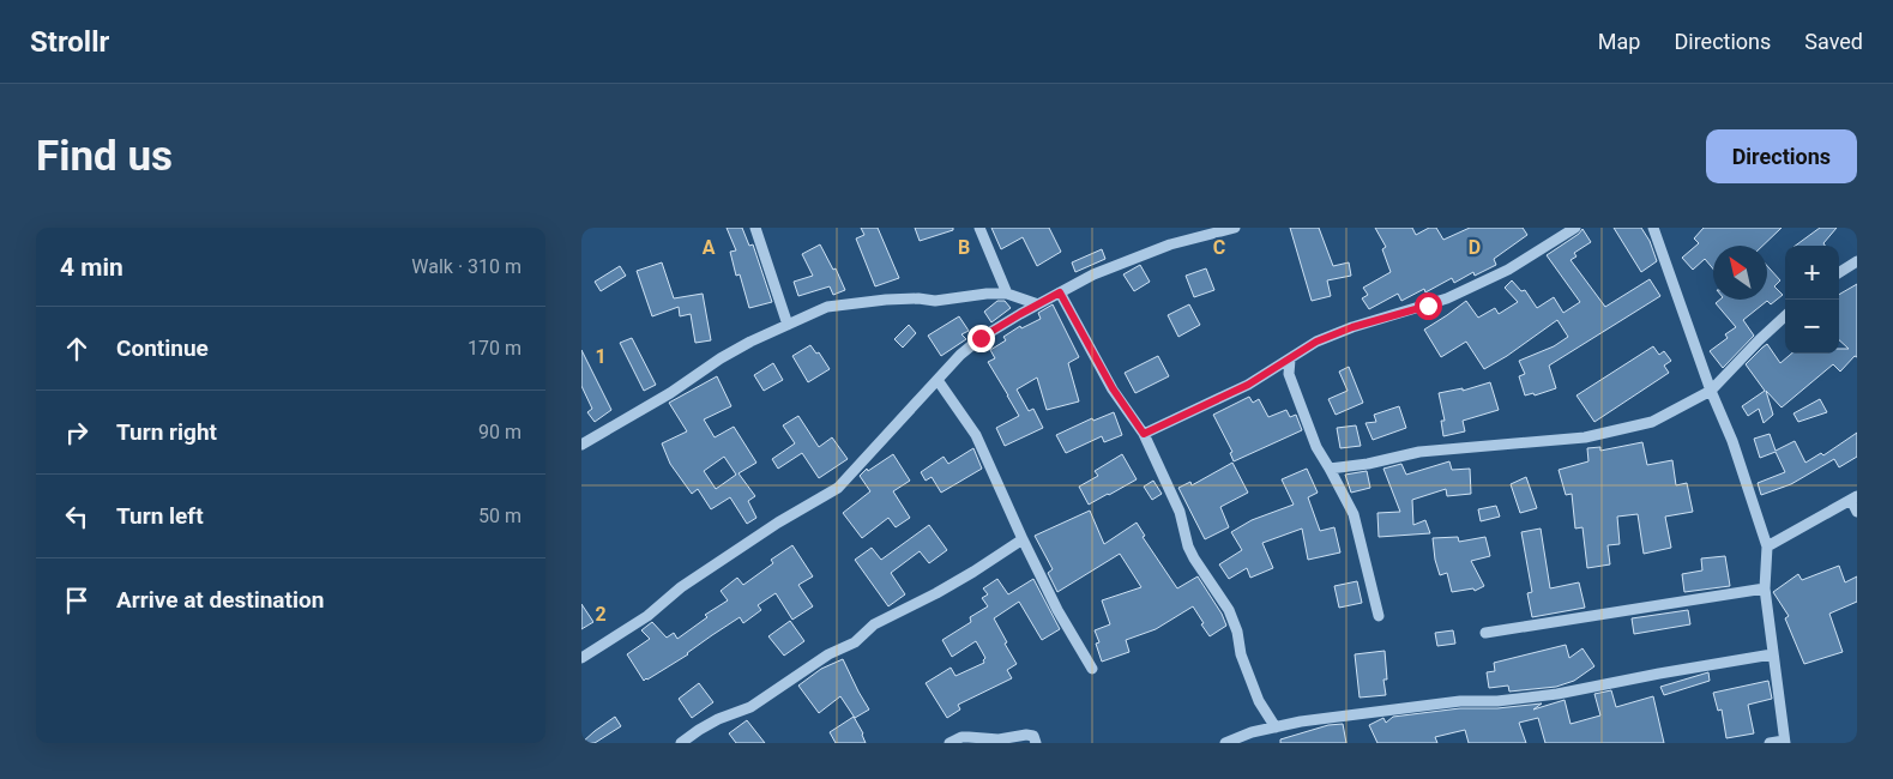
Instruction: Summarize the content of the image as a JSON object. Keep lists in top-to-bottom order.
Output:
{
  "north": "top left",
  "page": {
    "header": "Strollr",
    "nav": ["Map", "Directions", "Saved"],
    "buttons": "Directions",
    "title": "Find us",
    "heading": ["4 min", "Walk · 310 m"],
    "map_buttons": ["+", "−"],
    "list": [
      ["Continue", "170 m"],
      ["Turn right", "90 m"],
      ["Turn left", "50 m"],
      "Arrive at destination"
    ]
  },
  "grid": {
    "columns": [
      "A",
      "B",
      "C",
      "D"
    ],
    "rows": ["1", "2"]
  }
}
